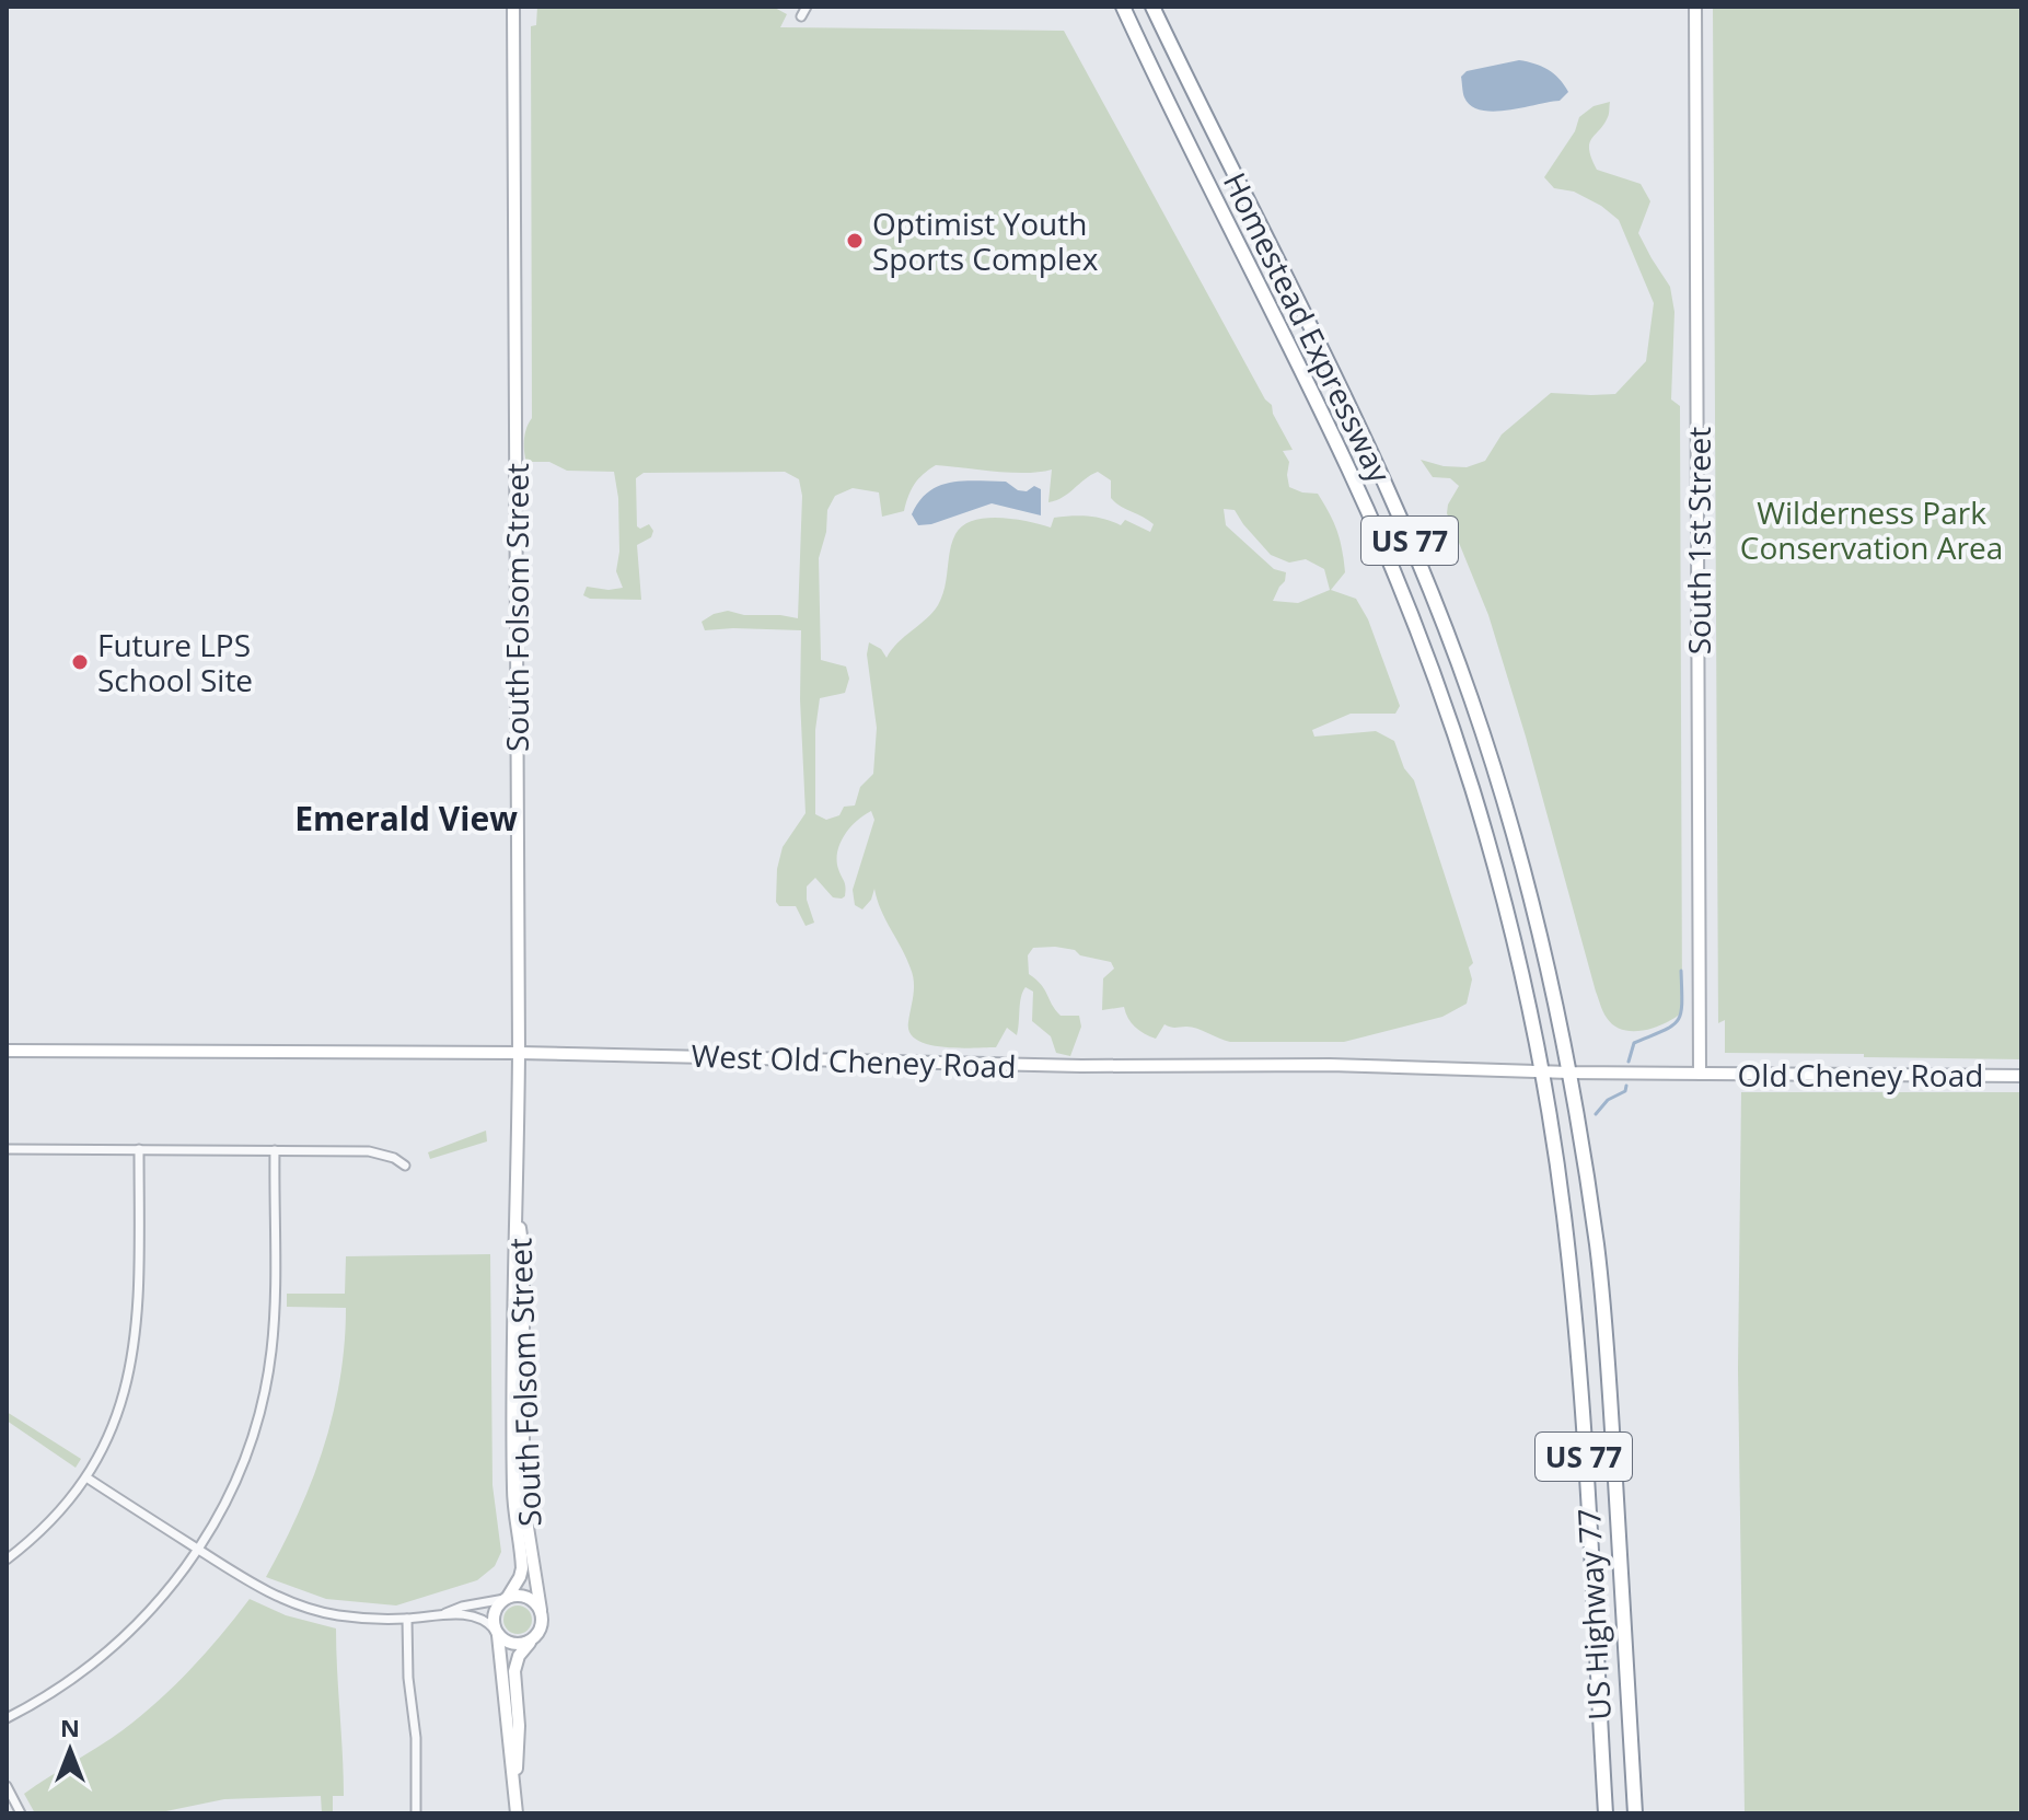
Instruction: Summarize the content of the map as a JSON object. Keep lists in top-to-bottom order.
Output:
{
  "streets": {
    "highway": ["Homestead Expressway", "US 77", "US Highway 77"],
    "street": [
      "South 1st Street",
      "South Folsom Street",
      "West Old Cheney Road",
      "Old Cheney Road"
    ]
  },
  "crossings": [
    ["Homestead Expressway", "West Old Cheney Road"],
    ["Homestead Expressway", "US Highway 77"],
    ["South 1st Street", "West Old Cheney Road"],
    ["South 1st Street", "Old Cheney Road"],
    ["South Folsom Street", "West Old Cheney Road"],
    ["West Old Cheney Road", "Old Cheney Road"]
  ],
  "districts": ["Emerald View"],
  "parks": ["Wilderness Park Conservation Area"],
  "places": ["Optimist Youth Sports Complex", "Future LPS School Site"],
  "north": "top"
}
